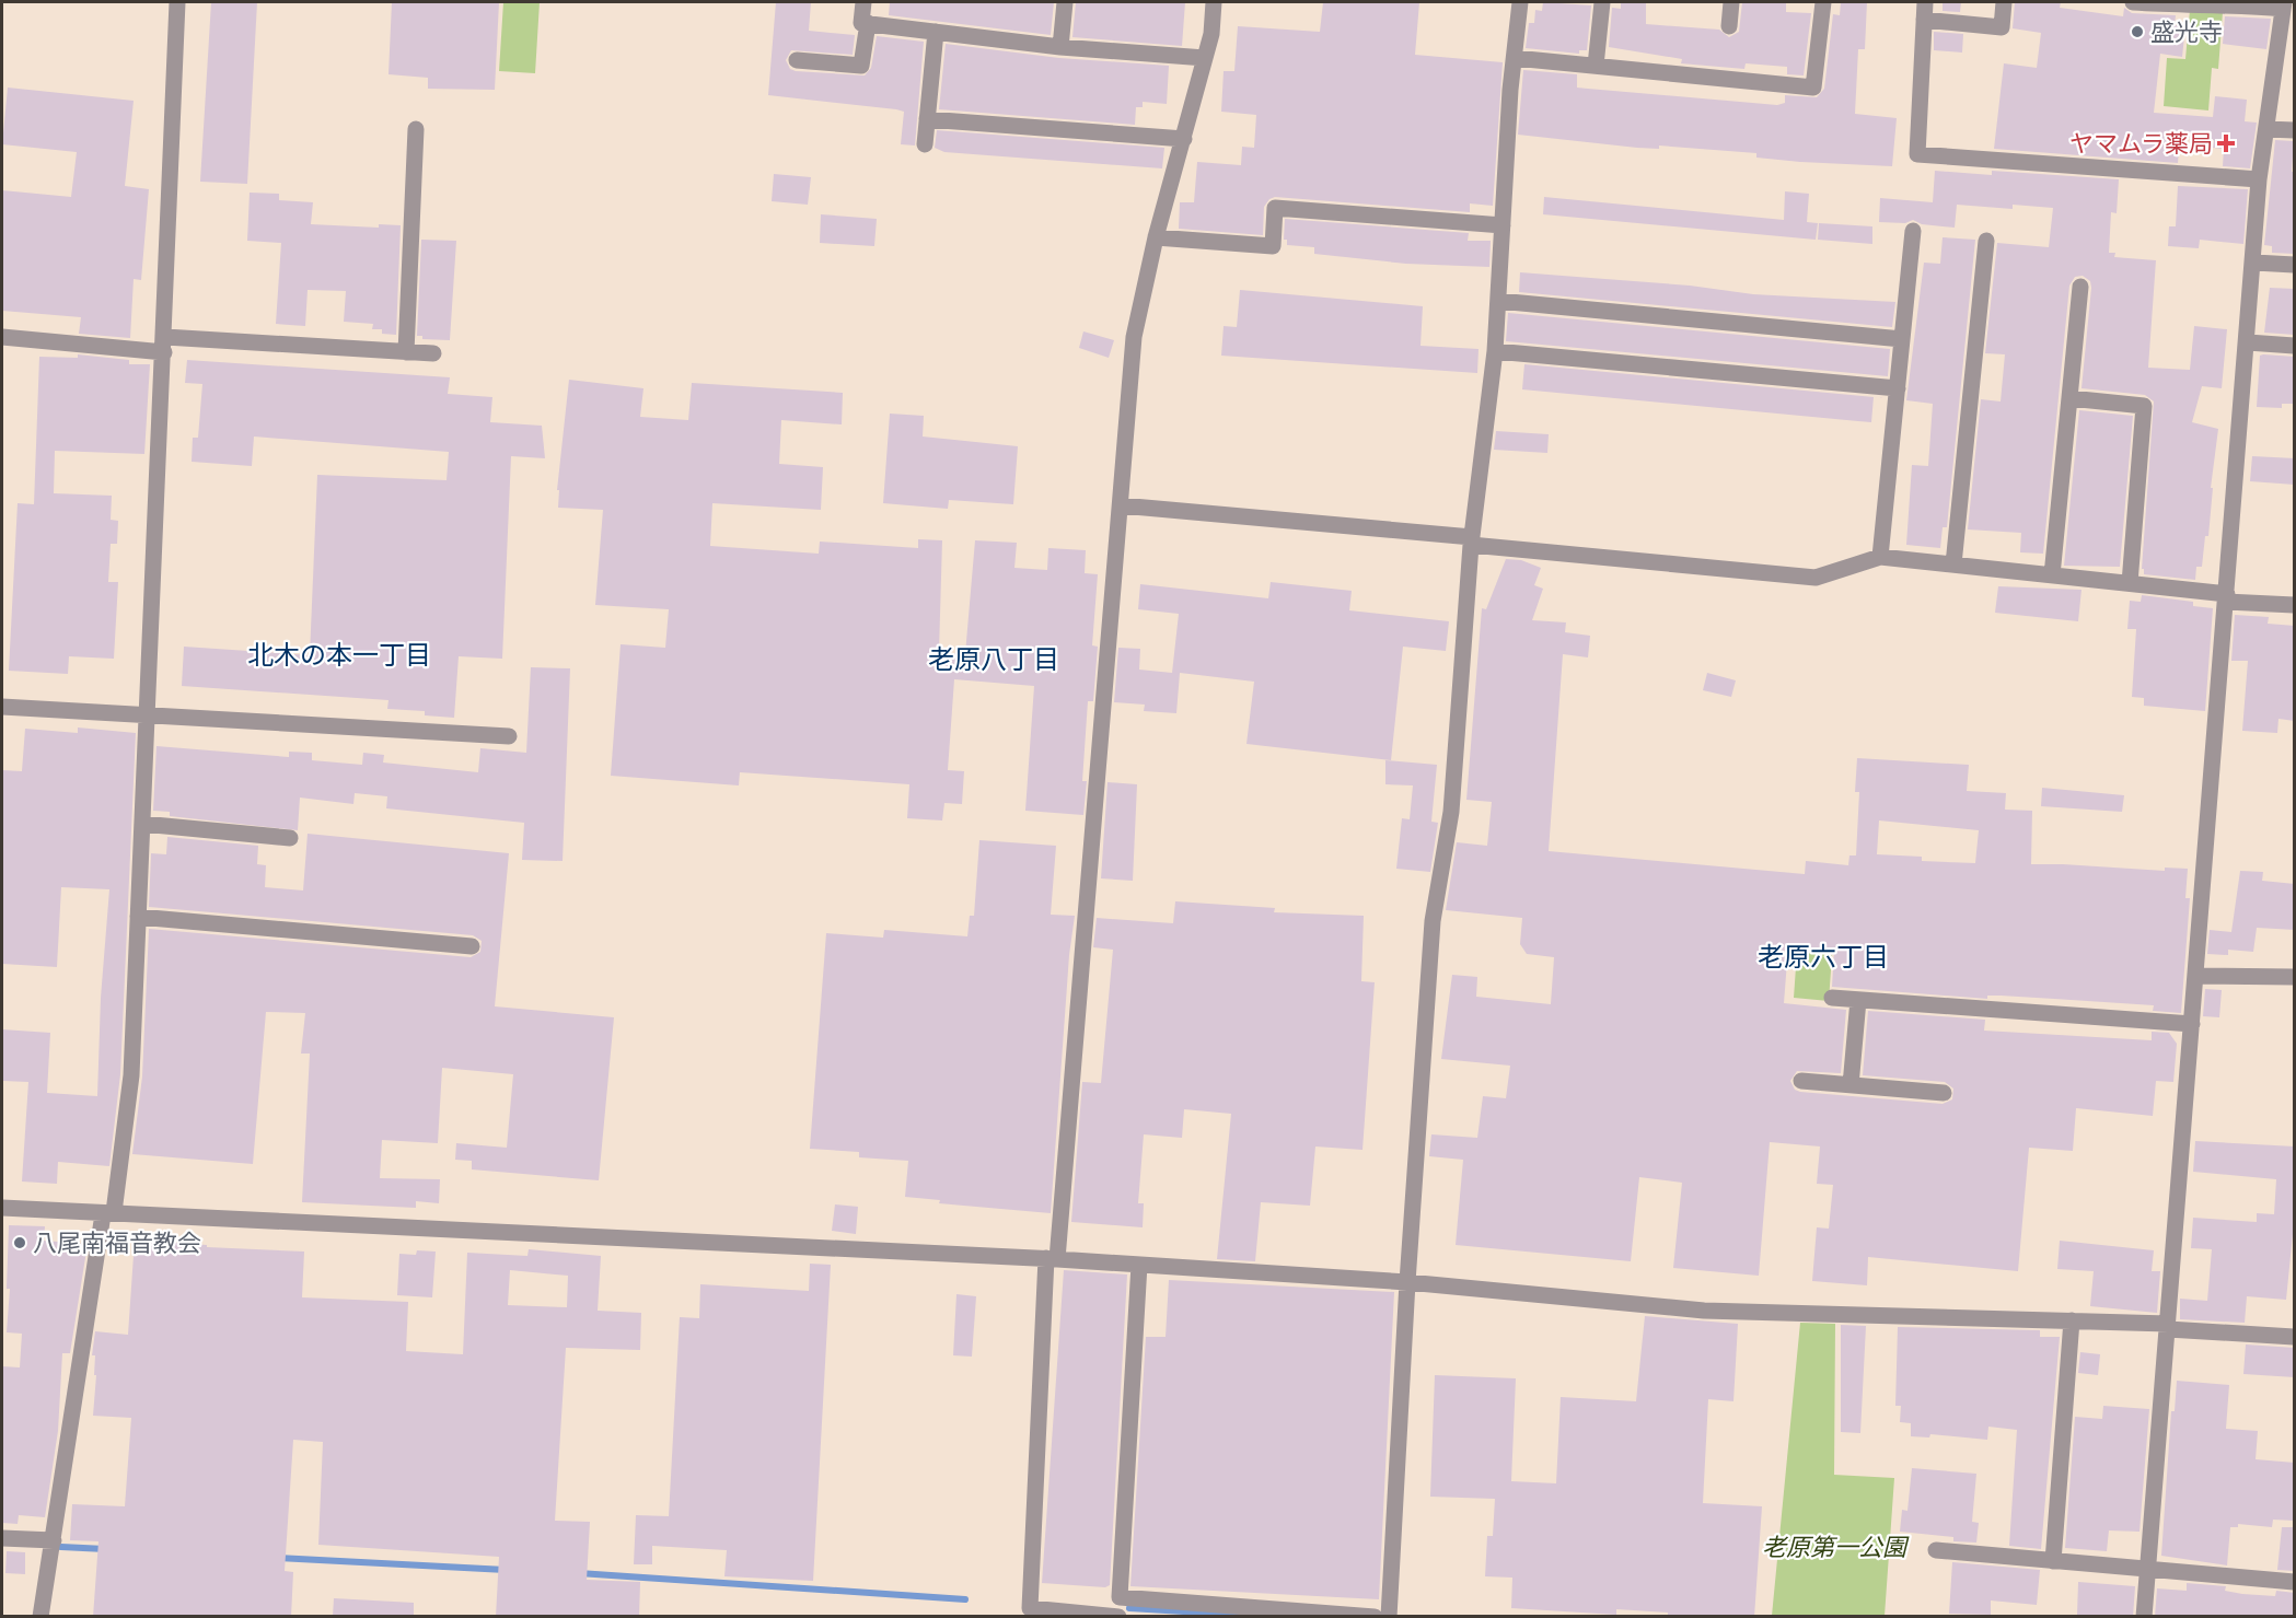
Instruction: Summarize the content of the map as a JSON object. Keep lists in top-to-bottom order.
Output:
{
  "districts": ["北木の本一丁目", "老原八丁目", "老原六丁目"],
  "parks": ["老原第一公園"],
  "places": {
    "other": ["盛光寺", "八尾南福音教会"],
    "health": ["ヤマムラ薬局"]
  }
}
